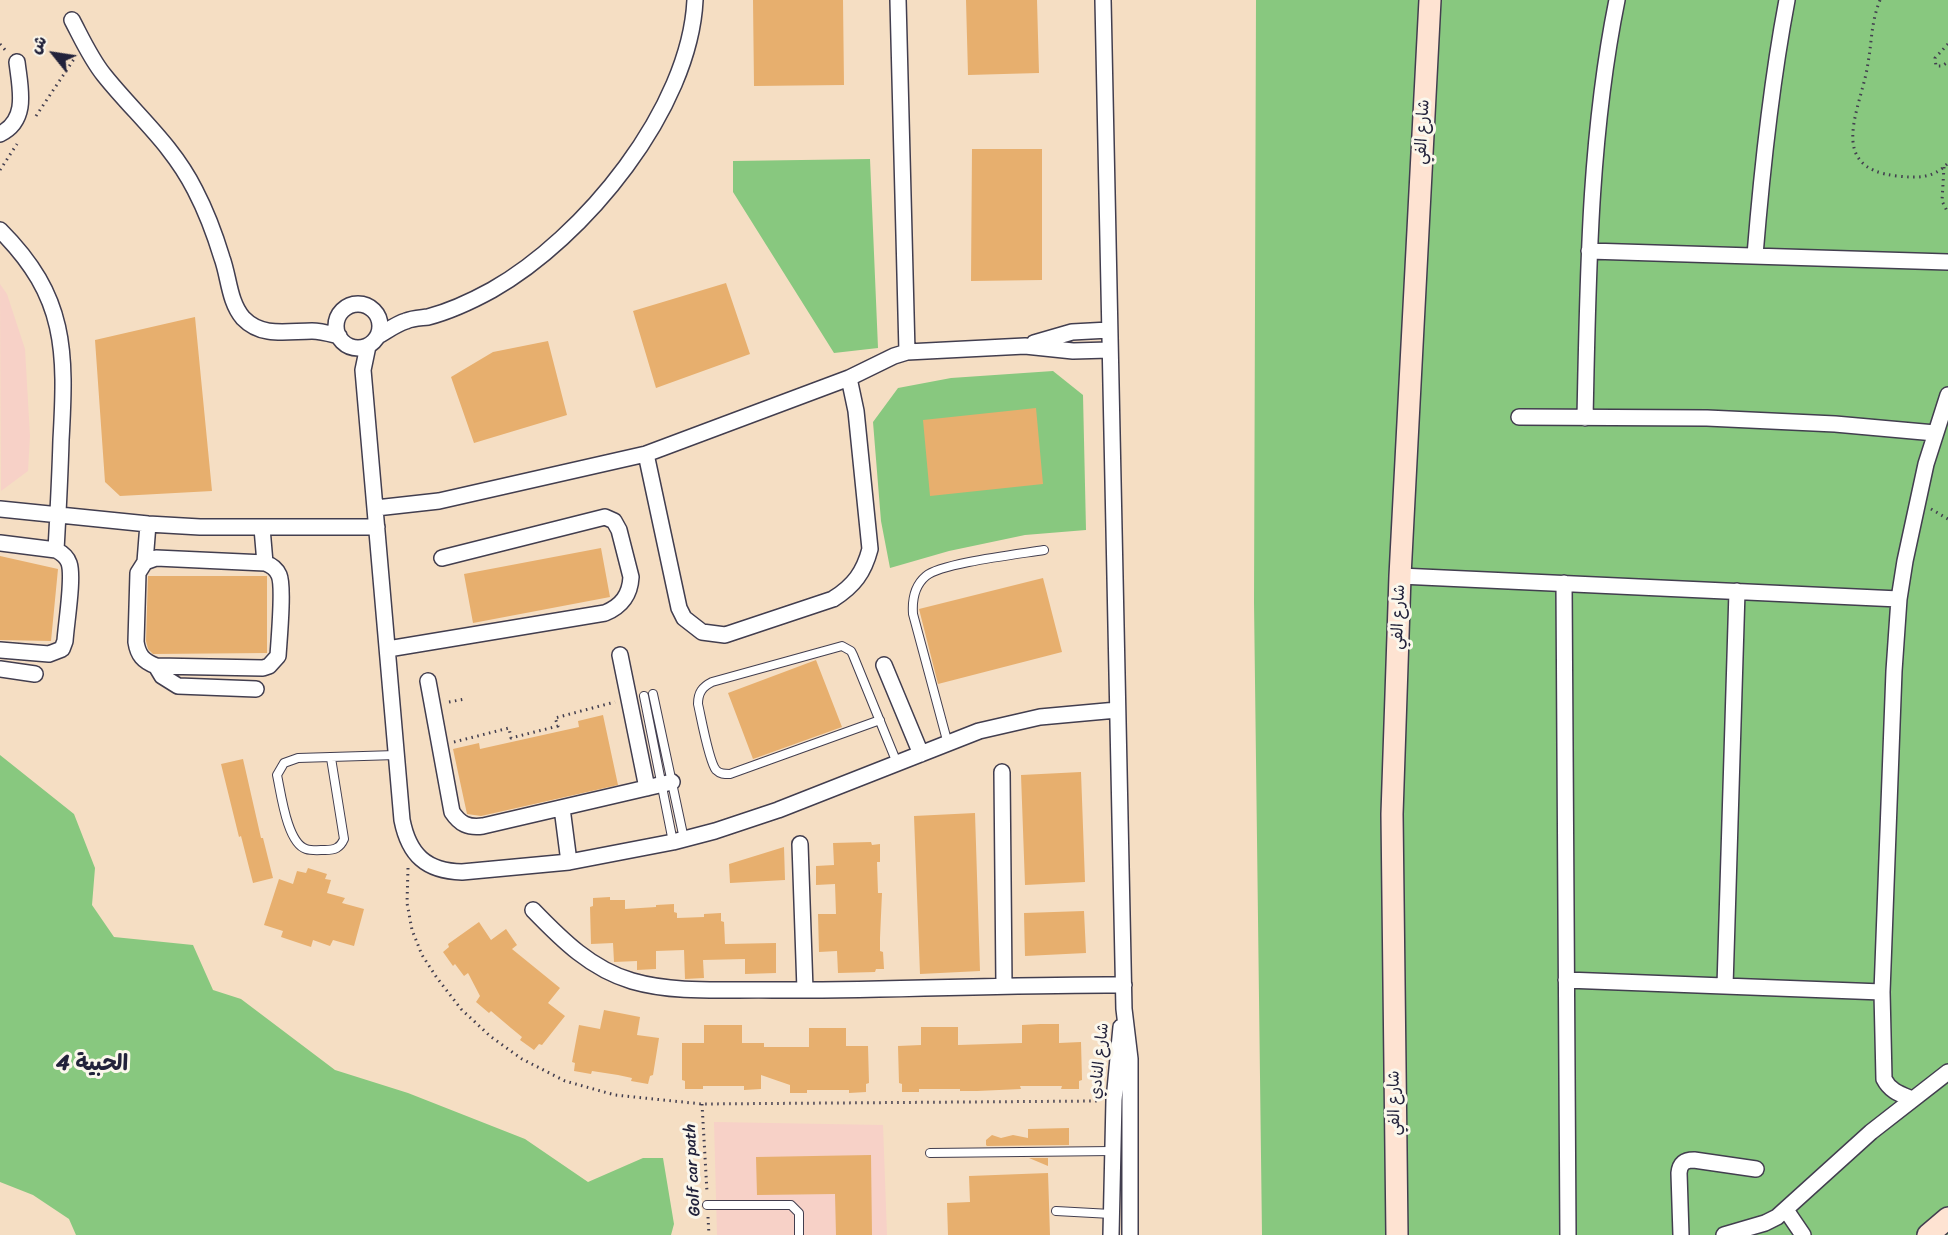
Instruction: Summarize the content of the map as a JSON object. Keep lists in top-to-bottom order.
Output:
{
  "streets": {
    "street": ["شارع الفي", "شارع النادي"],
    "path": ["Golf car path"]
  },
  "districts": ["الحبية 4"],
  "north": "top left"
}
